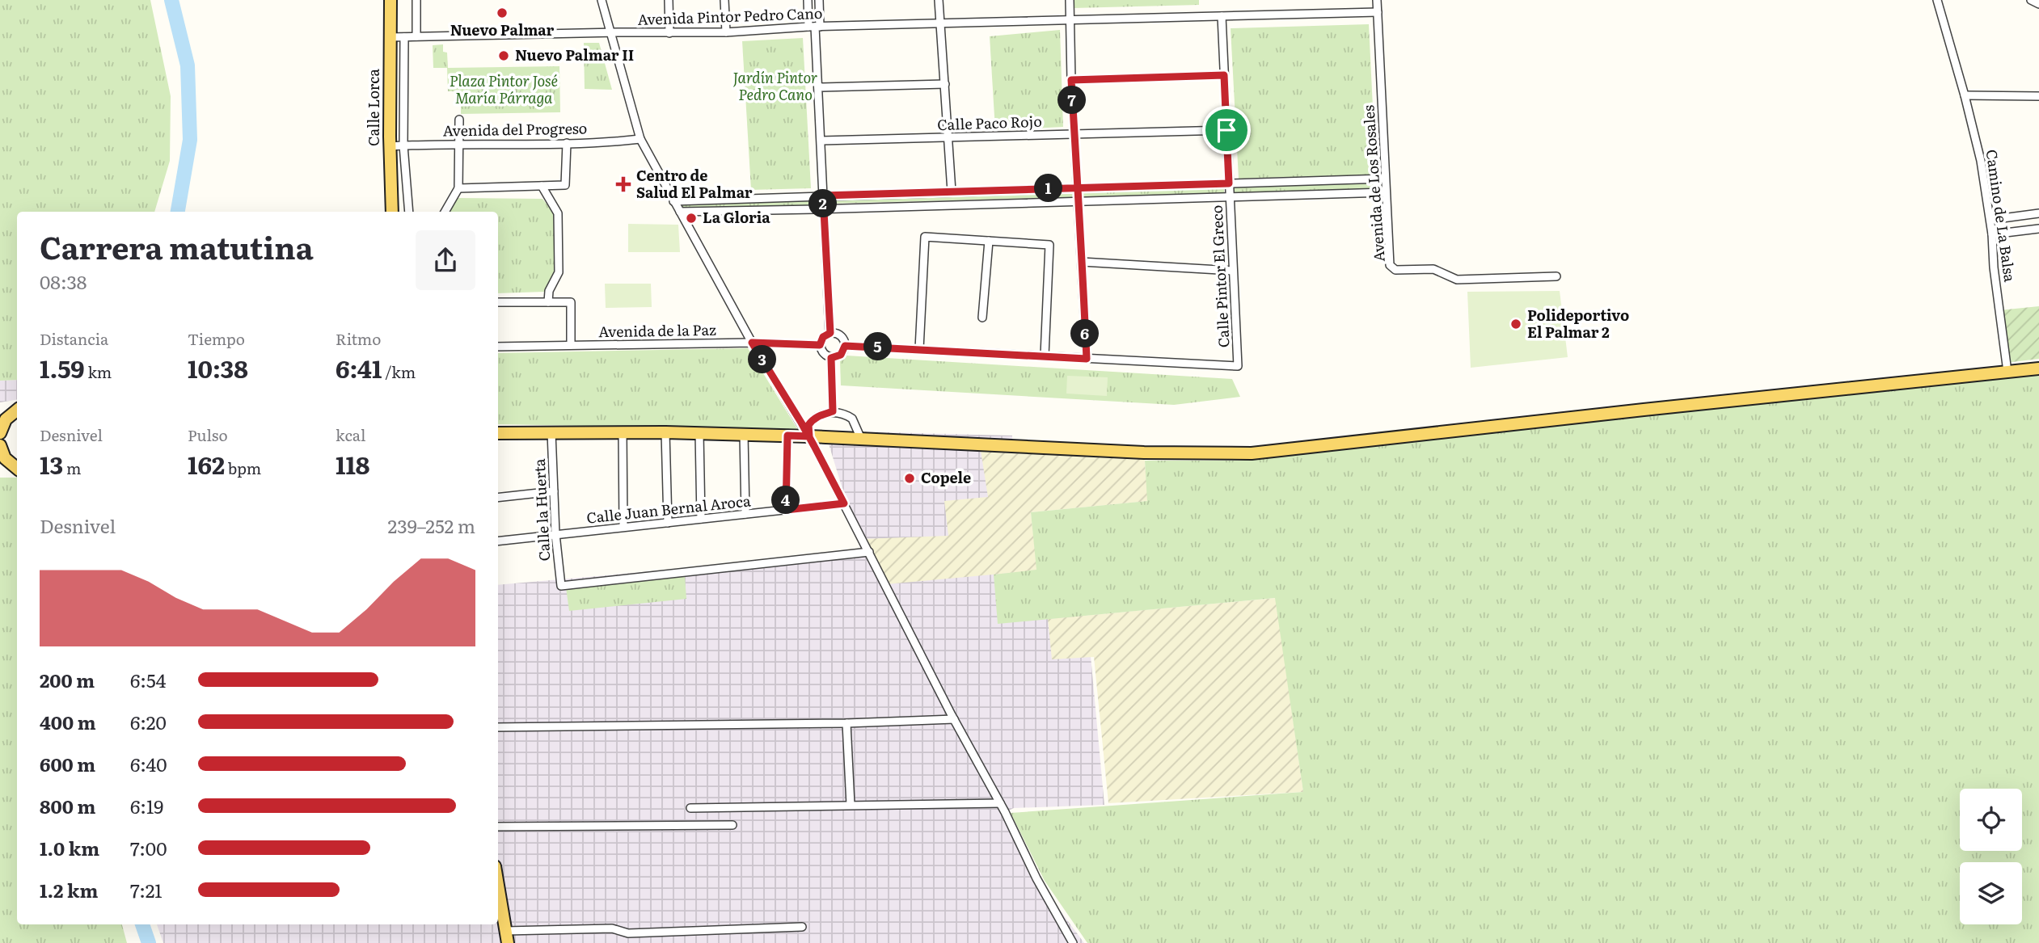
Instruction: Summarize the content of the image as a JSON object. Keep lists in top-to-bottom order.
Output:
{
  "streets": {
    "main road": ["Calle Lorca"],
    "street": [
      "Avenida Pintor Pedro Cano",
      "Calle Paco Rojo",
      "Avenida del Progreso",
      "Avenida de Los Rosales",
      "Camino de La Balsa",
      "Calle Pintor El Greco",
      "Avenida de la Paz",
      "Calle la Huerta",
      "Calle Juan Bernal Aroca"
    ]
  },
  "crossings": [
    ["Avenida Pintor Pedro Cano", "Calle Lorca"],
    ["Avenida Pintor Pedro Cano", "Avenida de Los Rosales"],
    ["Avenida Pintor Pedro Cano", "Calle Pintor El Greco"],
    ["Calle Lorca", "Avenida del Progreso"],
    ["Calle Paco Rojo", "Calle Pintor El Greco"],
    ["Calle la Huerta", "Calle Juan Bernal Aroca"]
  ],
  "parks": ["Jardín Pintor Pedro Cano", "Plaza Pintor José María Párraga"],
  "places": {
    "other": [
      "Nuevo Palmar",
      "Nuevo Palmar II",
      "La Gloria",
      "Polideportivo El Palmar 2",
      "Copele"
    ],
    "health": ["Centro de Salud El Palmar"]
  },
  "page": {
    "pins": [
      "7",
      "1",
      "2",
      "6",
      "5",
      "3",
      "4"
    ],
    "heading": ["Carrera matutina", "08:38"],
    "stats": [
      ["Distancia", "1.59 km"],
      ["Tiempo", "10:38"],
      ["Ritmo", "6:41 /km"],
      ["Desnivel", "13 m"],
      ["Pulso", "162 bpm"],
      ["kcal", "118"]
    ],
    "chart": ["Desnivel", "239–252 m"],
    "list": [
      {
        "name": "200 m",
        "note": "6:54"
      },
      {
        "name": "400 m",
        "note": "6:20"
      },
      {
        "name": "600 m",
        "note": "6:40"
      },
      {
        "name": "800 m",
        "note": "6:19"
      },
      {
        "name": "1.0 km",
        "note": "7:00"
      },
      {
        "name": "1.2 km",
        "note": "7:21"
      }
    ]
  }
}
